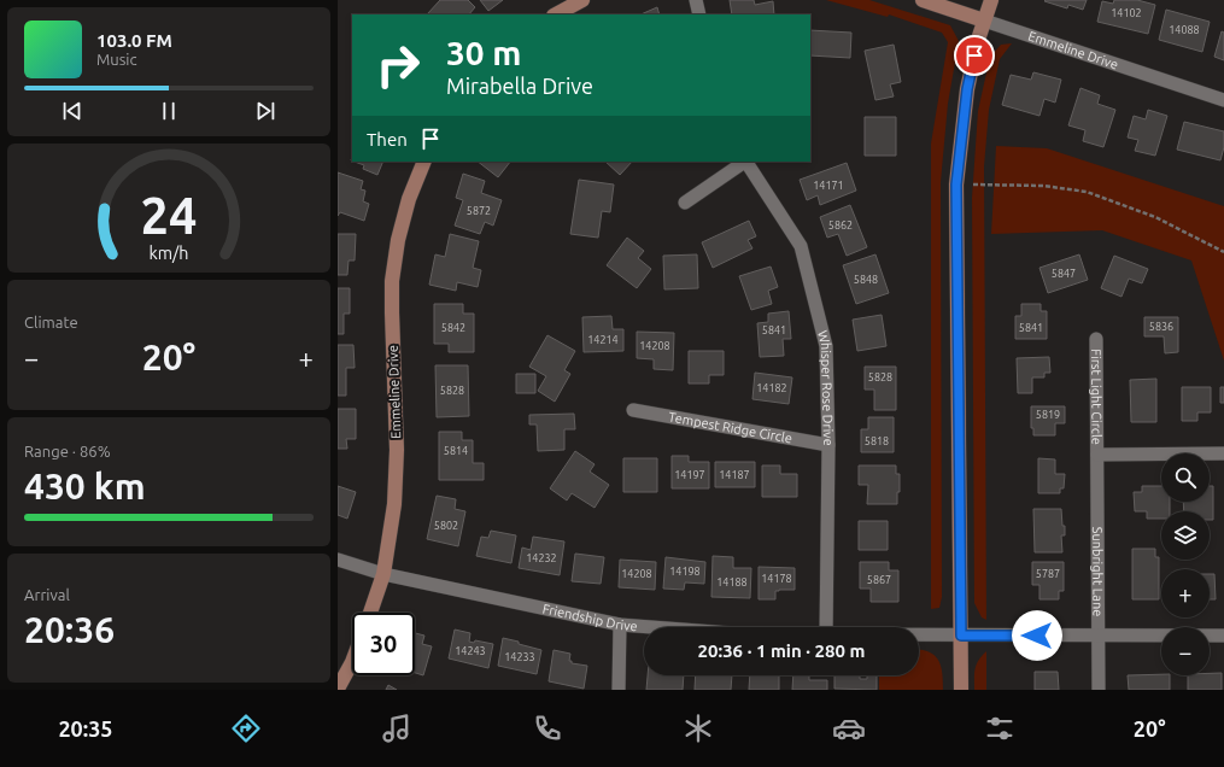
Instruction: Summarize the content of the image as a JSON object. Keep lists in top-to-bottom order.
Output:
{
  "streets": {
    "street": [
      "Emmeline Drive",
      "Whisper Rose Drive",
      "First Light Circle",
      "Tempest Ridge Circle",
      "Sunbright Lane",
      "Friendship Drive"
    ]
  },
  "crossings": [
    ["Emmeline Drive", "Friendship Drive"],
    ["Whisper Rose Drive", "Tempest Ridge Circle"],
    ["First Light Circle", "Sunbright Lane"],
    ["Sunbright Lane", "Friendship Drive"]
  ],
  "house_numbers": [
    "14102",
    "14088",
    "14171",
    "5872",
    "5862",
    "5847",
    "5848",
    "5836",
    "5842",
    "5841",
    "5841",
    "14214",
    "14208",
    "5828",
    "14182",
    "5828",
    "5819",
    "5818",
    "5814",
    "14197",
    "14187",
    "5802",
    "14232",
    "14198",
    "14208",
    "5787",
    "14178",
    "5867",
    "14188",
    "14243",
    "14233"
  ],
  "page": {
    "turn": ["30 m", "Mirabella Drive"],
    "song": ["103.0 FM", "Music"],
    "then": "Then",
    "tile": [
      "Climate",
      ["Range · 86%", "430 km"],
      ["Arrival", "20:36"]
    ],
    "heat": ["−", "20°", "+"],
    "map_buttons": ["+", "−"],
    "limit": "30",
    "trip": "20:36 · 1 min · 280 m",
    "tabs": ["20:35", "20°"],
    "gauge": ["24", "km/h"]
  }
}
